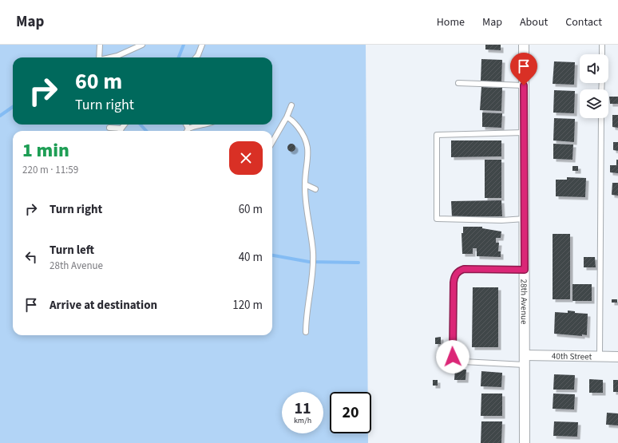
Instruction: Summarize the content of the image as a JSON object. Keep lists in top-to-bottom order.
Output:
{
  "streets": {
    "street": ["28th Avenue", "40th Street"]
  },
  "crossings": [
    ["28th Avenue", "40th Street"]
  ],
  "page": {
    "header": "Map",
    "nav": [
      "Home",
      "Map",
      "About",
      "Contact"
    ],
    "turn": ["60 m", "Turn right"],
    "heading": ["1 min", "220 m · 11:59"],
    "list": [
      {
        "name": "Turn right",
        "value": "60 m"
      },
      {
        "name": "Turn left",
        "note": "28th Avenue",
        "value": "40 m"
      },
      {
        "name": "Arrive at destination",
        "value": "120 m"
      }
    ],
    "speed": "11 km/h",
    "limit": "20"
  }
}
